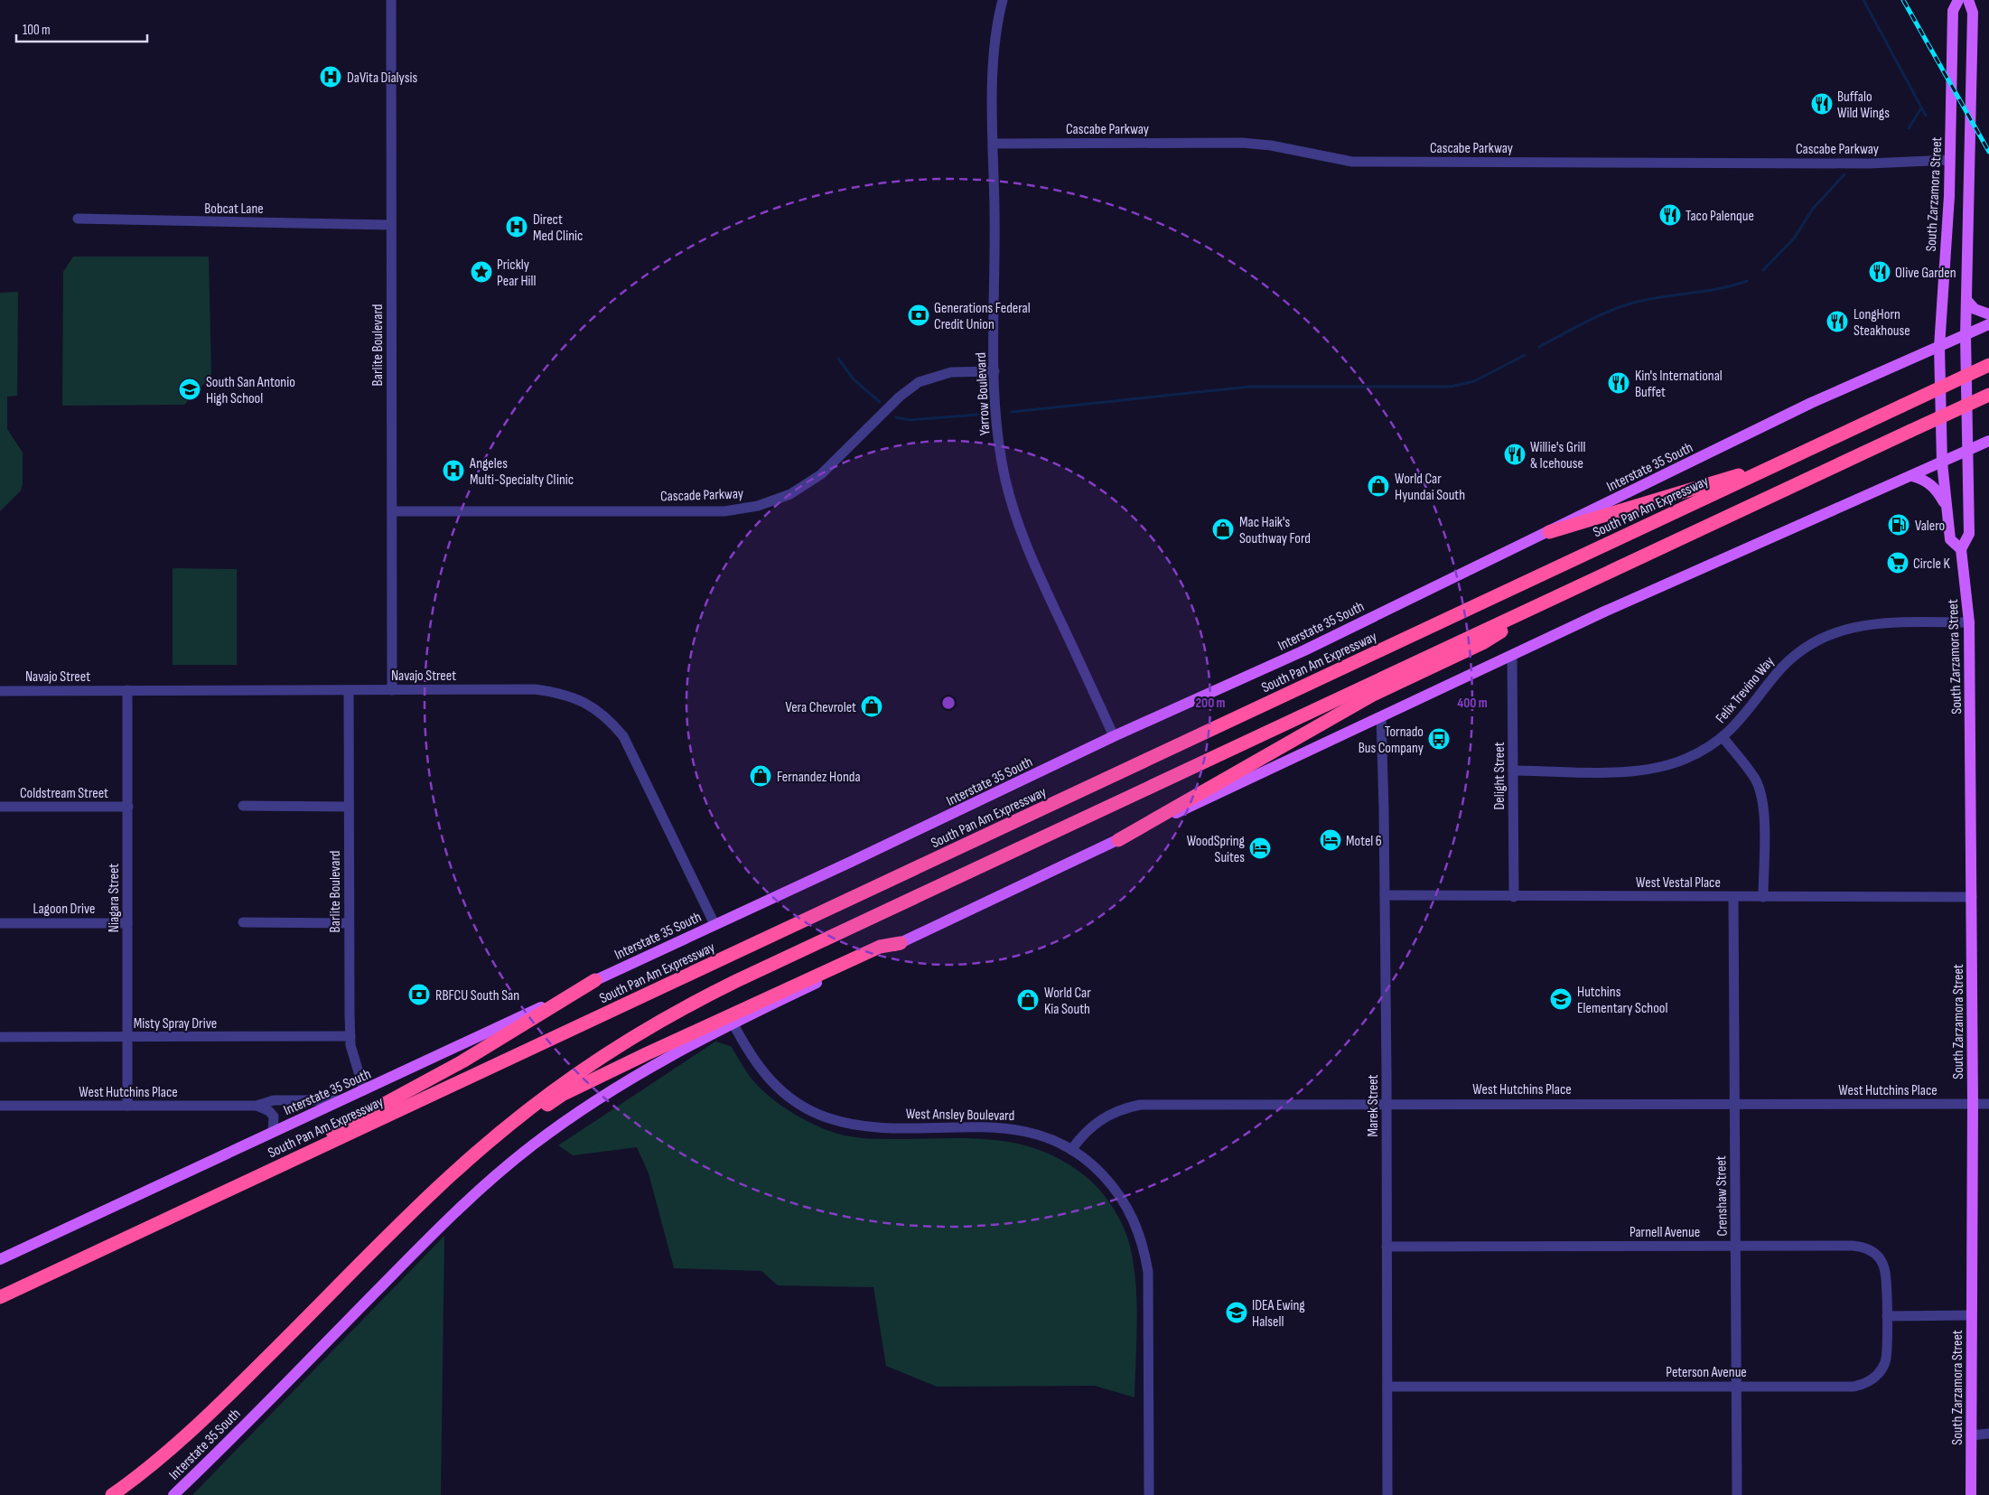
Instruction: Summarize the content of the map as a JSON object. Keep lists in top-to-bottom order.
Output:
{
  "streets": {
    "highway": ["South Pan Am Expressway"],
    "main road": ["South Zarzamora Street", "Interstate 35 South"],
    "street": [
      "Cascabe Parkway",
      "Bobcat Lane",
      "Barlite Boulevard",
      "Yarrow Boulevard",
      "Cascade Parkway",
      "Navajo Street",
      "Felix Trevino Way",
      "Delight Street",
      "Coldstream Street",
      "West Vestal Place",
      "Niagara Street",
      "Lagoon Drive",
      "Misty Spray Drive",
      "West Hutchins Place",
      "Marek Street",
      "West Ansley Boulevard",
      "Crenshaw Street",
      "Parnell Avenue",
      "Peterson Avenue"
    ]
  },
  "crossings": [
    ["Cascabe Parkway", "South Zarzamora Street"],
    ["Cascabe Parkway", "Yarrow Boulevard"],
    ["South Zarzamora Street", "Interstate 35 South"],
    ["South Zarzamora Street", "Felix Trevino Way"],
    ["South Zarzamora Street", "West Vestal Place"],
    ["South Zarzamora Street", "West Hutchins Place"],
    ["Bobcat Lane", "Barlite Boulevard"],
    ["Barlite Boulevard", "Interstate 35 South"],
    ["Barlite Boulevard", "Cascade Parkway"],
    ["Barlite Boulevard", "Navajo Street"],
    ["Barlite Boulevard", "Misty Spray Drive"],
    ["Yarrow Boulevard", "Interstate 35 South"],
    ["Yarrow Boulevard", "Cascade Parkway"],
    ["Interstate 35 South", "Navajo Street"],
    ["Interstate 35 South", "Delight Street"],
    ["Interstate 35 South", "West Hutchins Place"],
    ["Interstate 35 South", "Marek Street"],
    ["Interstate 35 South", "West Ansley Boulevard"],
    ["Navajo Street", "Niagara Street"],
    ["Felix Trevino Way", "Delight Street"],
    ["Delight Street", "West Vestal Place"],
    ["Coldstream Street", "Niagara Street"],
    ["West Vestal Place", "Marek Street"],
    ["West Vestal Place", "Crenshaw Street"],
    ["Niagara Street", "Lagoon Drive"],
    ["Niagara Street", "Misty Spray Drive"],
    ["Niagara Street", "West Hutchins Place"],
    ["West Hutchins Place", "Marek Street"],
    ["West Hutchins Place", "West Ansley Boulevard"],
    ["West Hutchins Place", "Crenshaw Street"],
    ["Marek Street", "Parnell Avenue"],
    ["Marek Street", "Peterson Avenue"],
    ["Crenshaw Street", "Parnell Avenue"],
    ["Crenshaw Street", "Peterson Avenue"],
    ["Parnell Avenue", "Peterson Avenue"]
  ],
  "places": {
    "hospital": ["DaVita Dialysis", "Direct Med Clinic", "Angeles Multi-Specialty Clinic"],
    "restaurant": [
      "Buffalo Wild Wings",
      "Taco Palenque",
      "Olive Garden",
      "LongHorn Steakhouse",
      "Kin's International Buffet",
      "Willie's Grill & Icehouse"
    ],
    "place": ["Prickly Pear Hill"],
    "bank": ["Generations Federal Credit Union", "RBFCU South San"],
    "school or university": ["South San Antonio High School", "Hutchins Elementary School", "IDEA Ewing Halsell"],
    "shop": [
      "World Car Hyundai South",
      "Mac Haik's Southway Ford",
      "Vera Chevrolet",
      "Fernandez Honda",
      "World Car Kia South"
    ],
    "fuel station": ["Valero"],
    "supermarket": ["Circle K"],
    "bus stop": ["Tornado Bus Company"],
    "hotel": ["Motel 6", "WoodSpring Suites"]
  },
  "scale_bar": "100 m",
  "rings": ["200 m", "400 m"]
}
